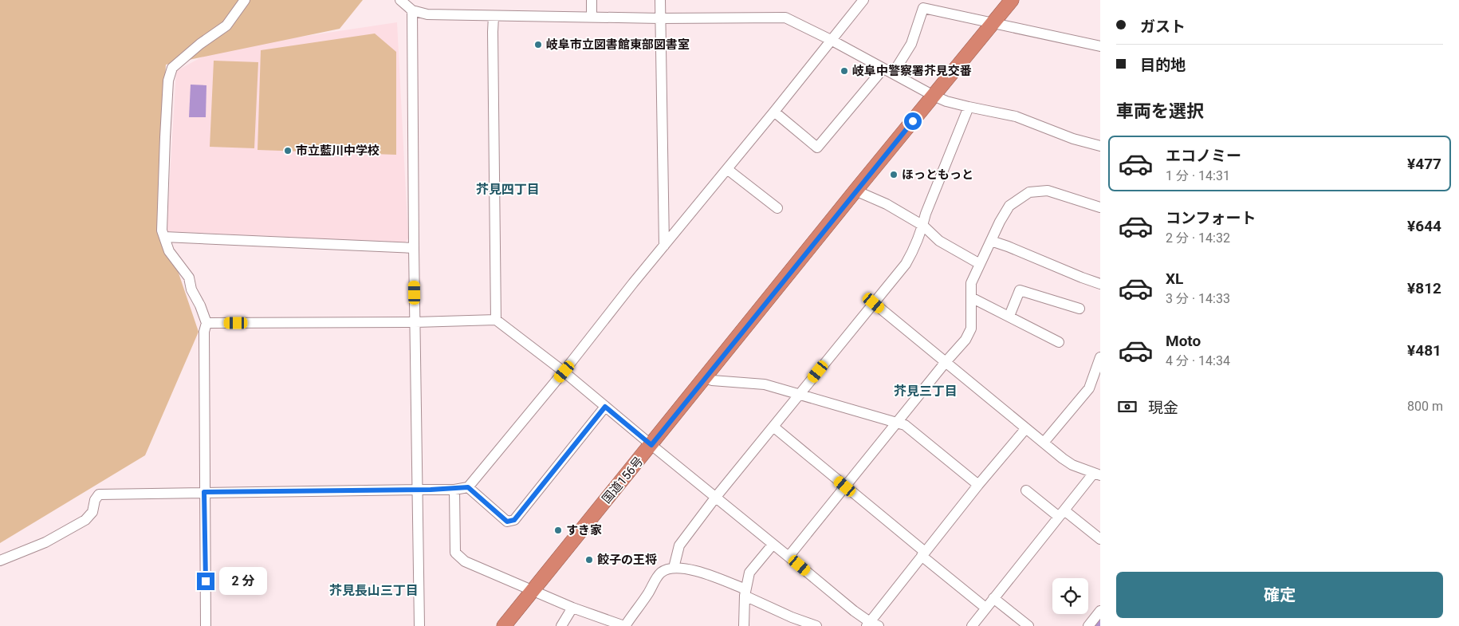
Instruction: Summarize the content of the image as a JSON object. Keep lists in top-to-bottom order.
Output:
{
  "streets": {
    "highway": ["国道156号"]
  },
  "districts": ["芥見四丁目", "芥見三丁目", "芥見長山三丁目"],
  "places": [
    "岐阜市立図書館東部図書室",
    "岐阜中警察署芥見交番",
    "市立藍川中学校",
    "ほっともっと",
    "すき家",
    "餃子の王将"
  ],
  "page": {
    "banner": ["ガスト", "目的地"],
    "heading": "車両を選択",
    "list": [
      {
        "name": "エコノミー",
        "note": "1 分 · 14:31",
        "value": "¥477"
      },
      {
        "name": "コンフォート",
        "note": "2 分 · 14:32",
        "value": "¥644"
      },
      {
        "name": "XL",
        "note": "3 分 · 14:33",
        "value": "¥812"
      },
      {
        "name": "Moto",
        "note": "4 分 · 14:34",
        "value": "¥481"
      }
    ],
    "pay": ["現金", "800 m"],
    "buttons": "確定",
    "bubble": "2 分"
  }
}
